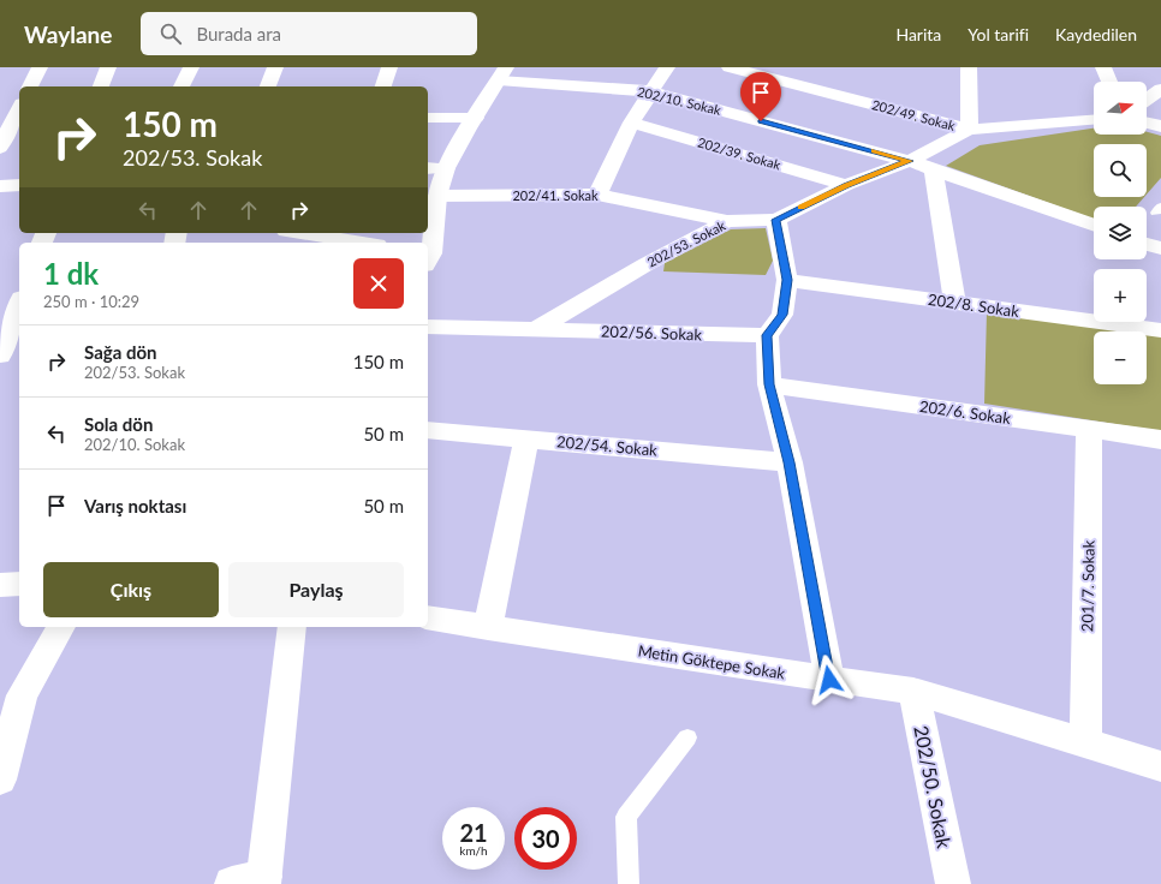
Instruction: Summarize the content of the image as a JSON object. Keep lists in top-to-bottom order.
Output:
{
  "streets": {
    "street": [
      "202/10. Sokak",
      "202/49. Sokak",
      "202/39. Sokak",
      "202/41. Sokak",
      "202/53. Sokak",
      "202/8. Sokak",
      "202/56. Sokak",
      "202/6. Sokak",
      "202/54. Sokak",
      "201/7. Sokak",
      "Metin Göktepe Sokak",
      "202/50. Sokak"
    ]
  },
  "crossings": [
    ["202/10. Sokak", "202/53. Sokak"],
    ["202/49. Sokak", "202/53. Sokak"],
    ["202/39. Sokak", "202/53. Sokak"],
    ["202/41. Sokak", "202/53. Sokak"],
    ["202/53. Sokak", "202/56. Sokak"],
    ["202/6. Sokak", "201/7. Sokak"],
    ["201/7. Sokak", "Metin Göktepe Sokak"],
    ["Metin Göktepe Sokak", "202/50. Sokak"]
  ],
  "north": "right",
  "page": {
    "header": "Waylane",
    "search": "Burada ara",
    "nav": ["Harita", "Yol tarifi", "Kaydedilen"],
    "map_buttons": ["+", "−"],
    "turn": ["150 m", "202/53. Sokak"],
    "heading": ["1 dk", "250 m · 10:29"],
    "list": [
      {
        "name": "Sağa dön",
        "note": "202/53. Sokak",
        "value": "150 m"
      },
      {
        "name": "Sola dön",
        "note": "202/10. Sokak",
        "value": "50 m"
      },
      {
        "name": "Varış noktası",
        "value": "50 m"
      }
    ],
    "buttons": ["Çıkış", "Paylaş"],
    "speed": "21 km/h",
    "limit": "30"
  }
}
